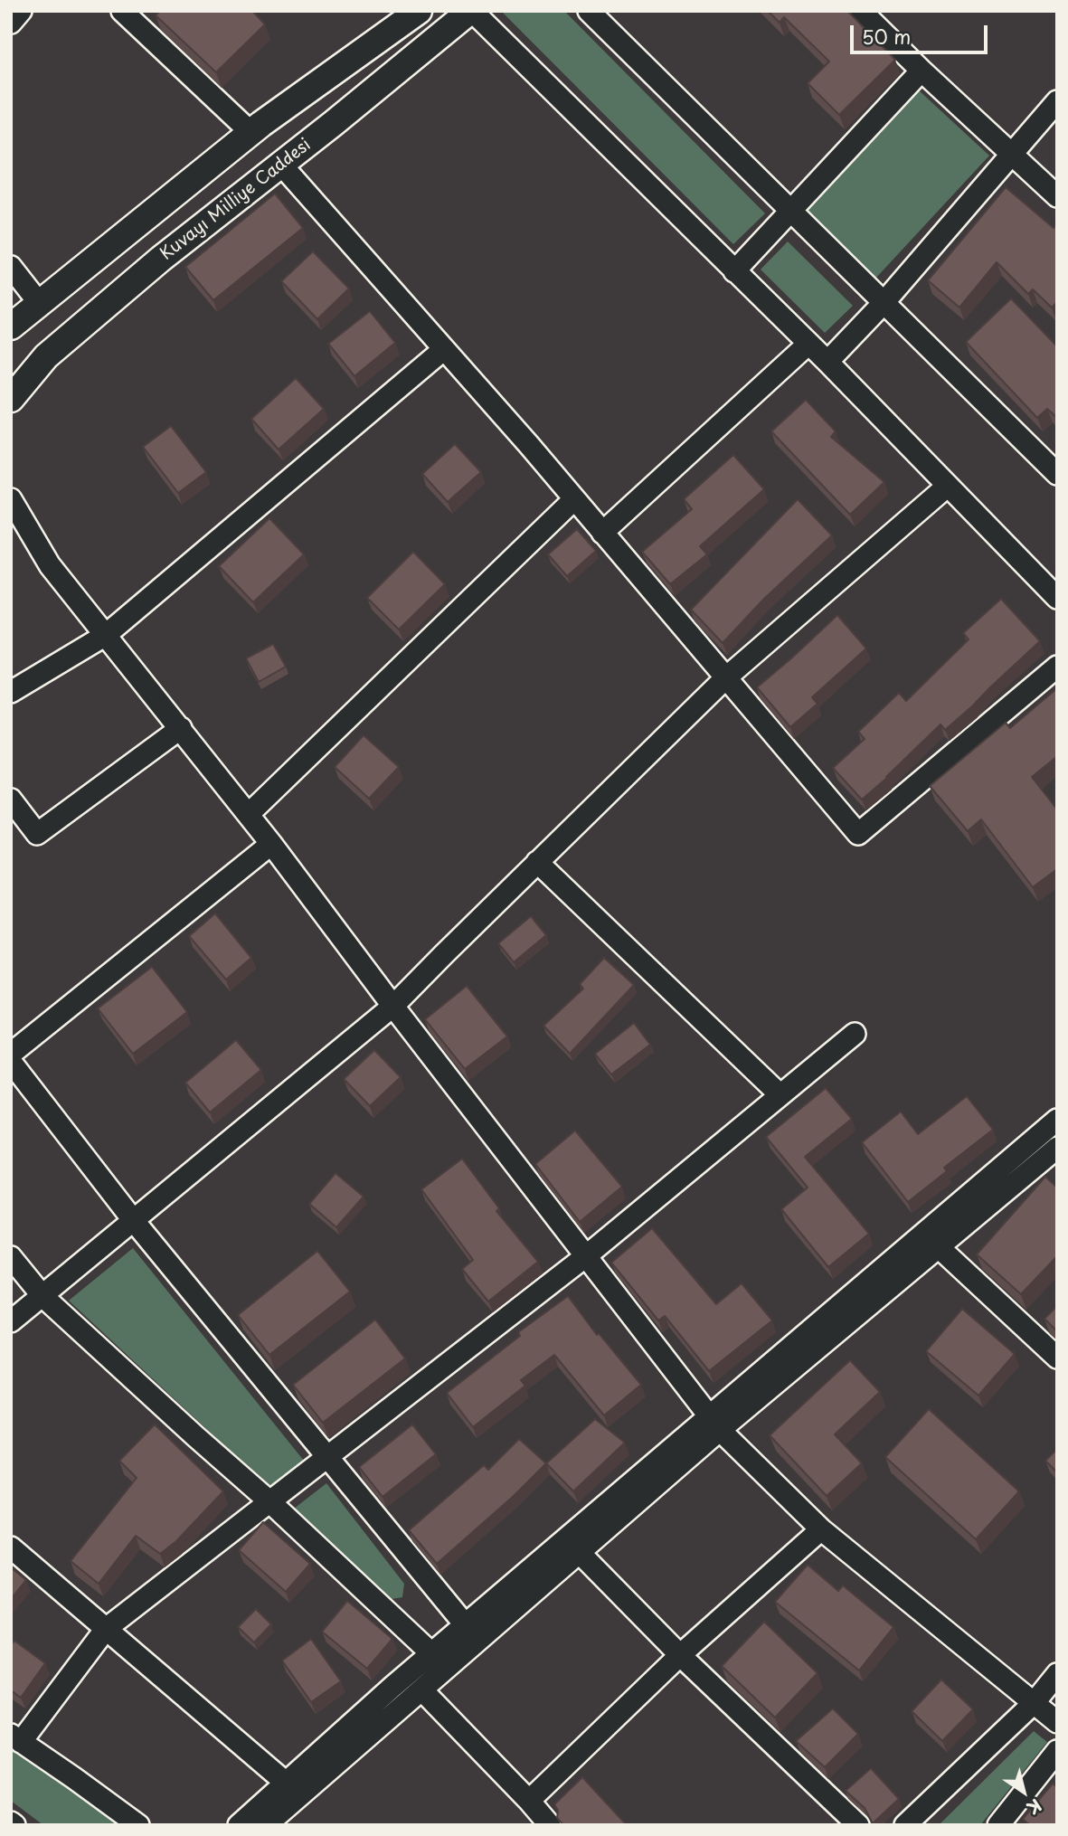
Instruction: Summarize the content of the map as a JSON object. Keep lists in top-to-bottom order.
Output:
{
  "streets": {
    "main road": ["Kuvayı Milliye Caddesi"]
  },
  "scale_bar": "50 m",
  "north": "bottom right"
}
